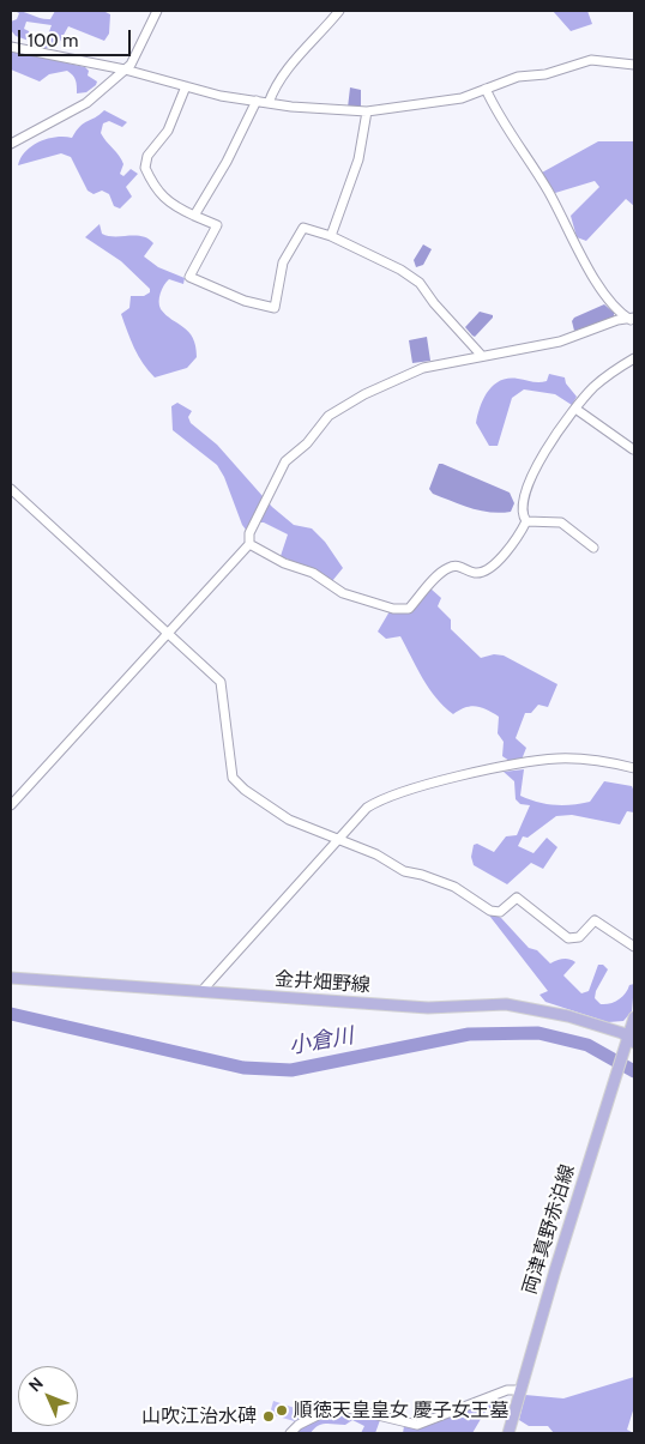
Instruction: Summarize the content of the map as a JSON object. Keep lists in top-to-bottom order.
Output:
{
  "streets": {
    "main road": ["金井畑野線", "両津真野赤泊線"]
  },
  "crossings": [
    ["金井畑野線", "両津真野赤泊線"]
  ],
  "water": ["小倉川"],
  "places": ["順徳天皇皇女 慶子女王墓", "山吹江治水碑"],
  "scale_bar": "100 m",
  "north": "top left"
}
